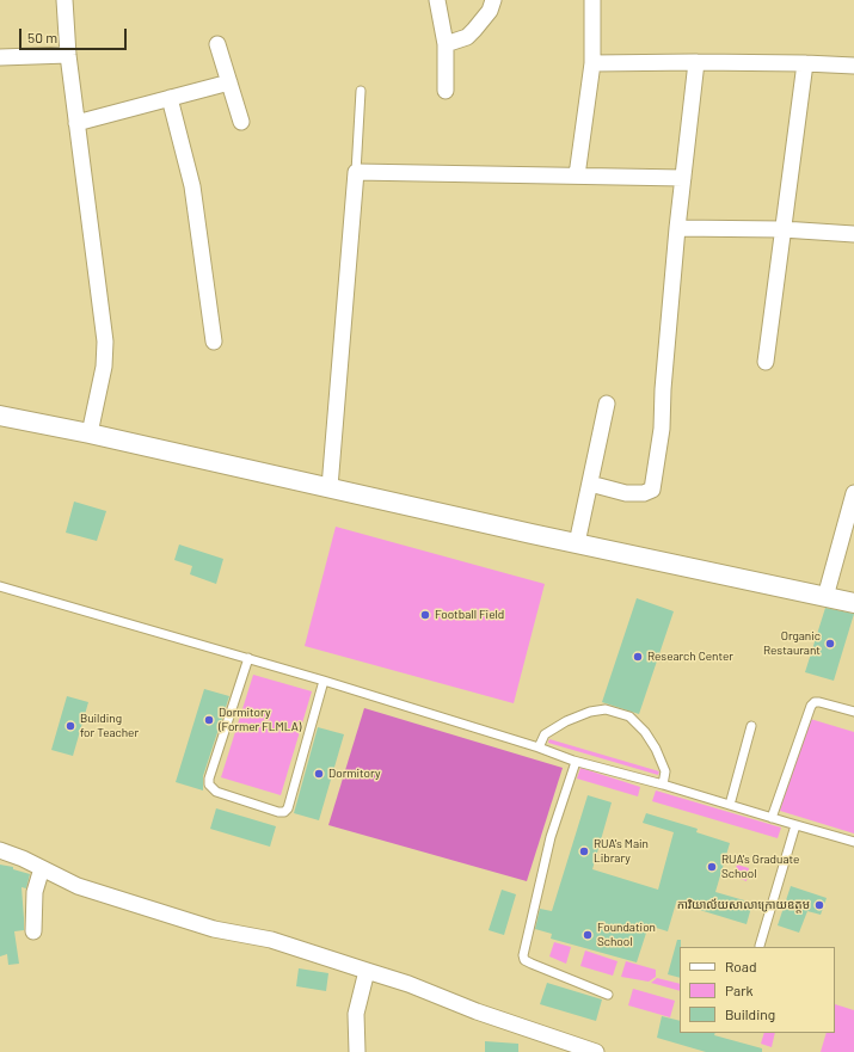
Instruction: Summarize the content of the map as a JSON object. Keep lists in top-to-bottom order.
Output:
{
  "places": [
    "Football Field",
    "Organic Restaurant",
    "Research Center",
    "Dormitory (Former FLMLA)",
    "Building for Teacher",
    "Dormitory",
    "RUA's Main Library",
    "RUA's Graduate School",
    "ការិយាល័យសាលាក្រោយឧត្តម",
    "Foundation School"
  ],
  "legend": ["Road", "Park", "Building"],
  "scale_bar": "50 m"
}
